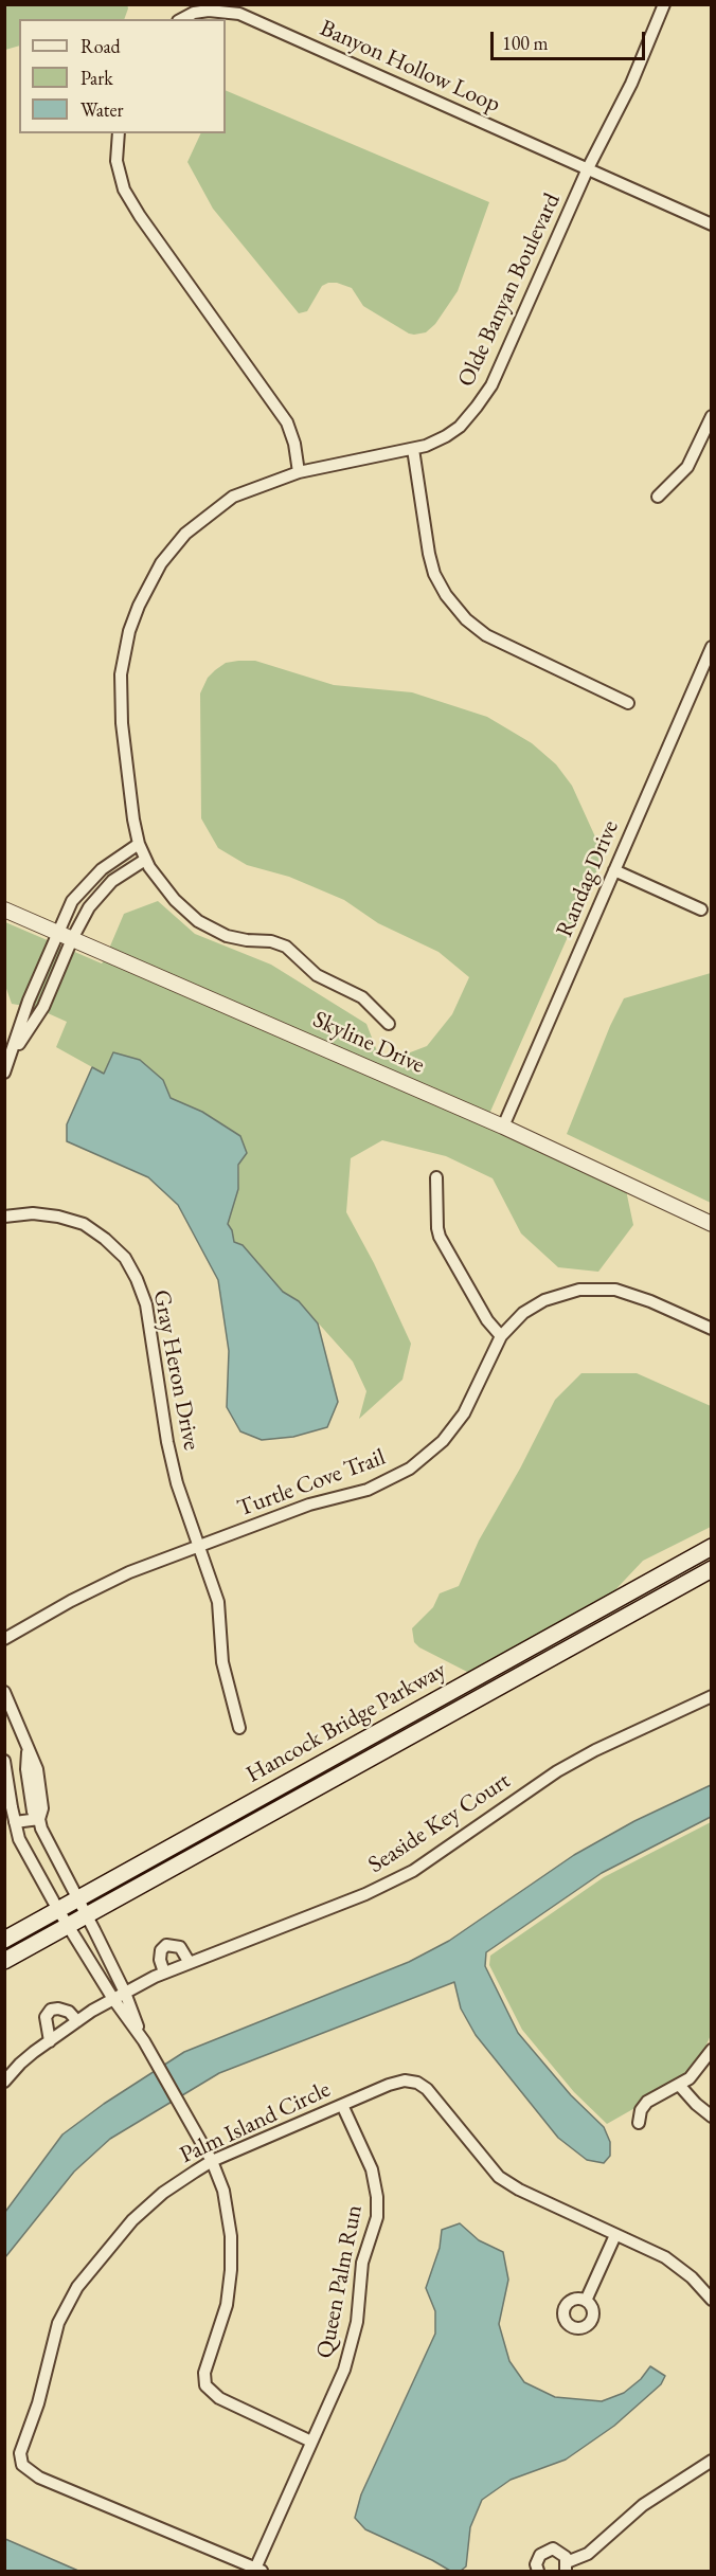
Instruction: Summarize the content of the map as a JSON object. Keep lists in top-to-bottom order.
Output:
{
  "streets": {
    "main road": ["Hancock Bridge Parkway"],
    "street": [
      "Banyon Hollow Loop",
      "Olde Banyan Boulevard",
      "Randag Drive",
      "Skyline Drive",
      "Gray Heron Drive",
      "Turtle Cove Trail",
      "Seaside Key Court",
      "Palm Island Circle",
      "Queen Palm Run"
    ]
  },
  "crossings": [
    ["Banyon Hollow Loop", "Olde Banyan Boulevard"],
    ["Randag Drive", "Skyline Drive"],
    ["Gray Heron Drive", "Turtle Cove Trail"],
    ["Palm Island Circle", "Queen Palm Run"]
  ],
  "legend": ["Road", "Park", "Water"],
  "scale_bar": "100 m"
}
